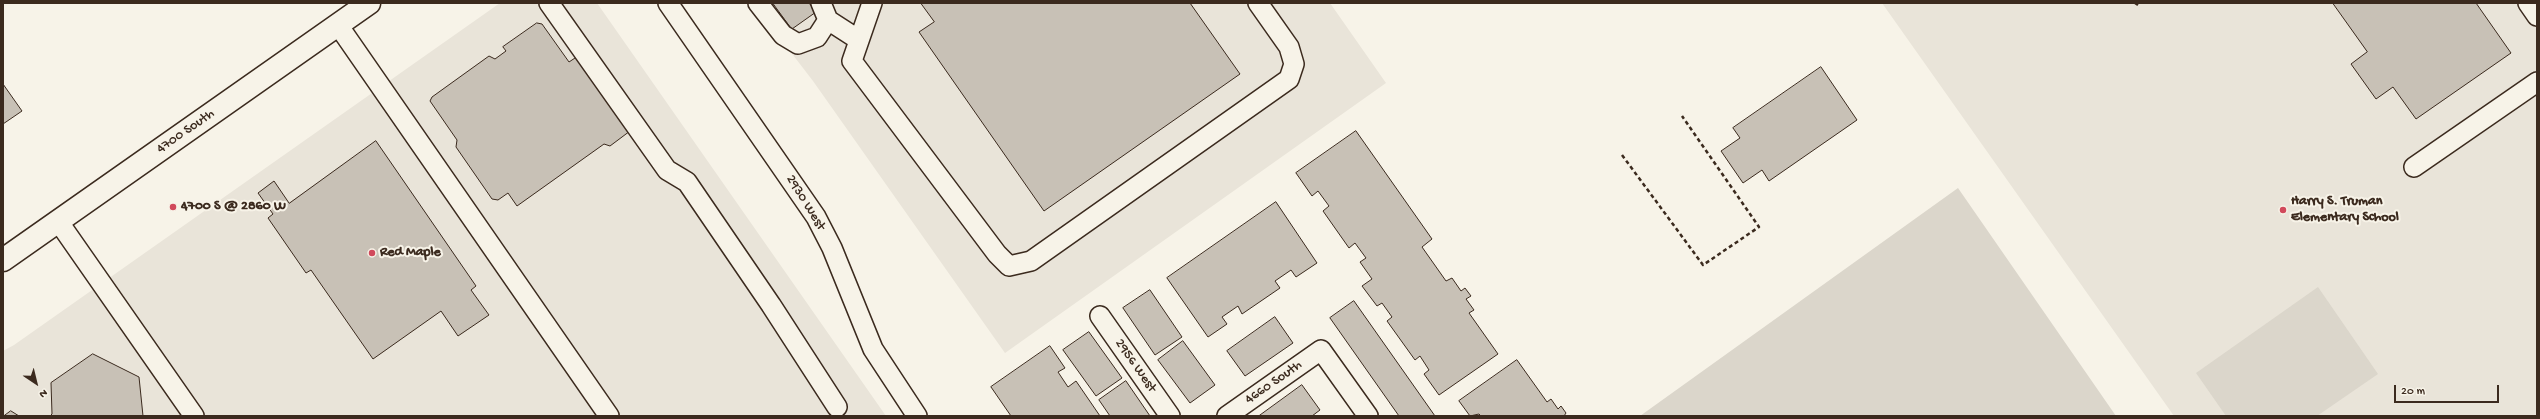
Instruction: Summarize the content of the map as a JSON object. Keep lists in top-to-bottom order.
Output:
{
  "streets": {
    "main road": ["4700 South"],
    "lane": ["2930 West", "2956 West", "4660 South"]
  },
  "places": ["4700 S @ 2860 W", "Harry S. Truman Elementary School", "Red Maple"],
  "scale_bar": "20 m",
  "north": "bottom right"
}
